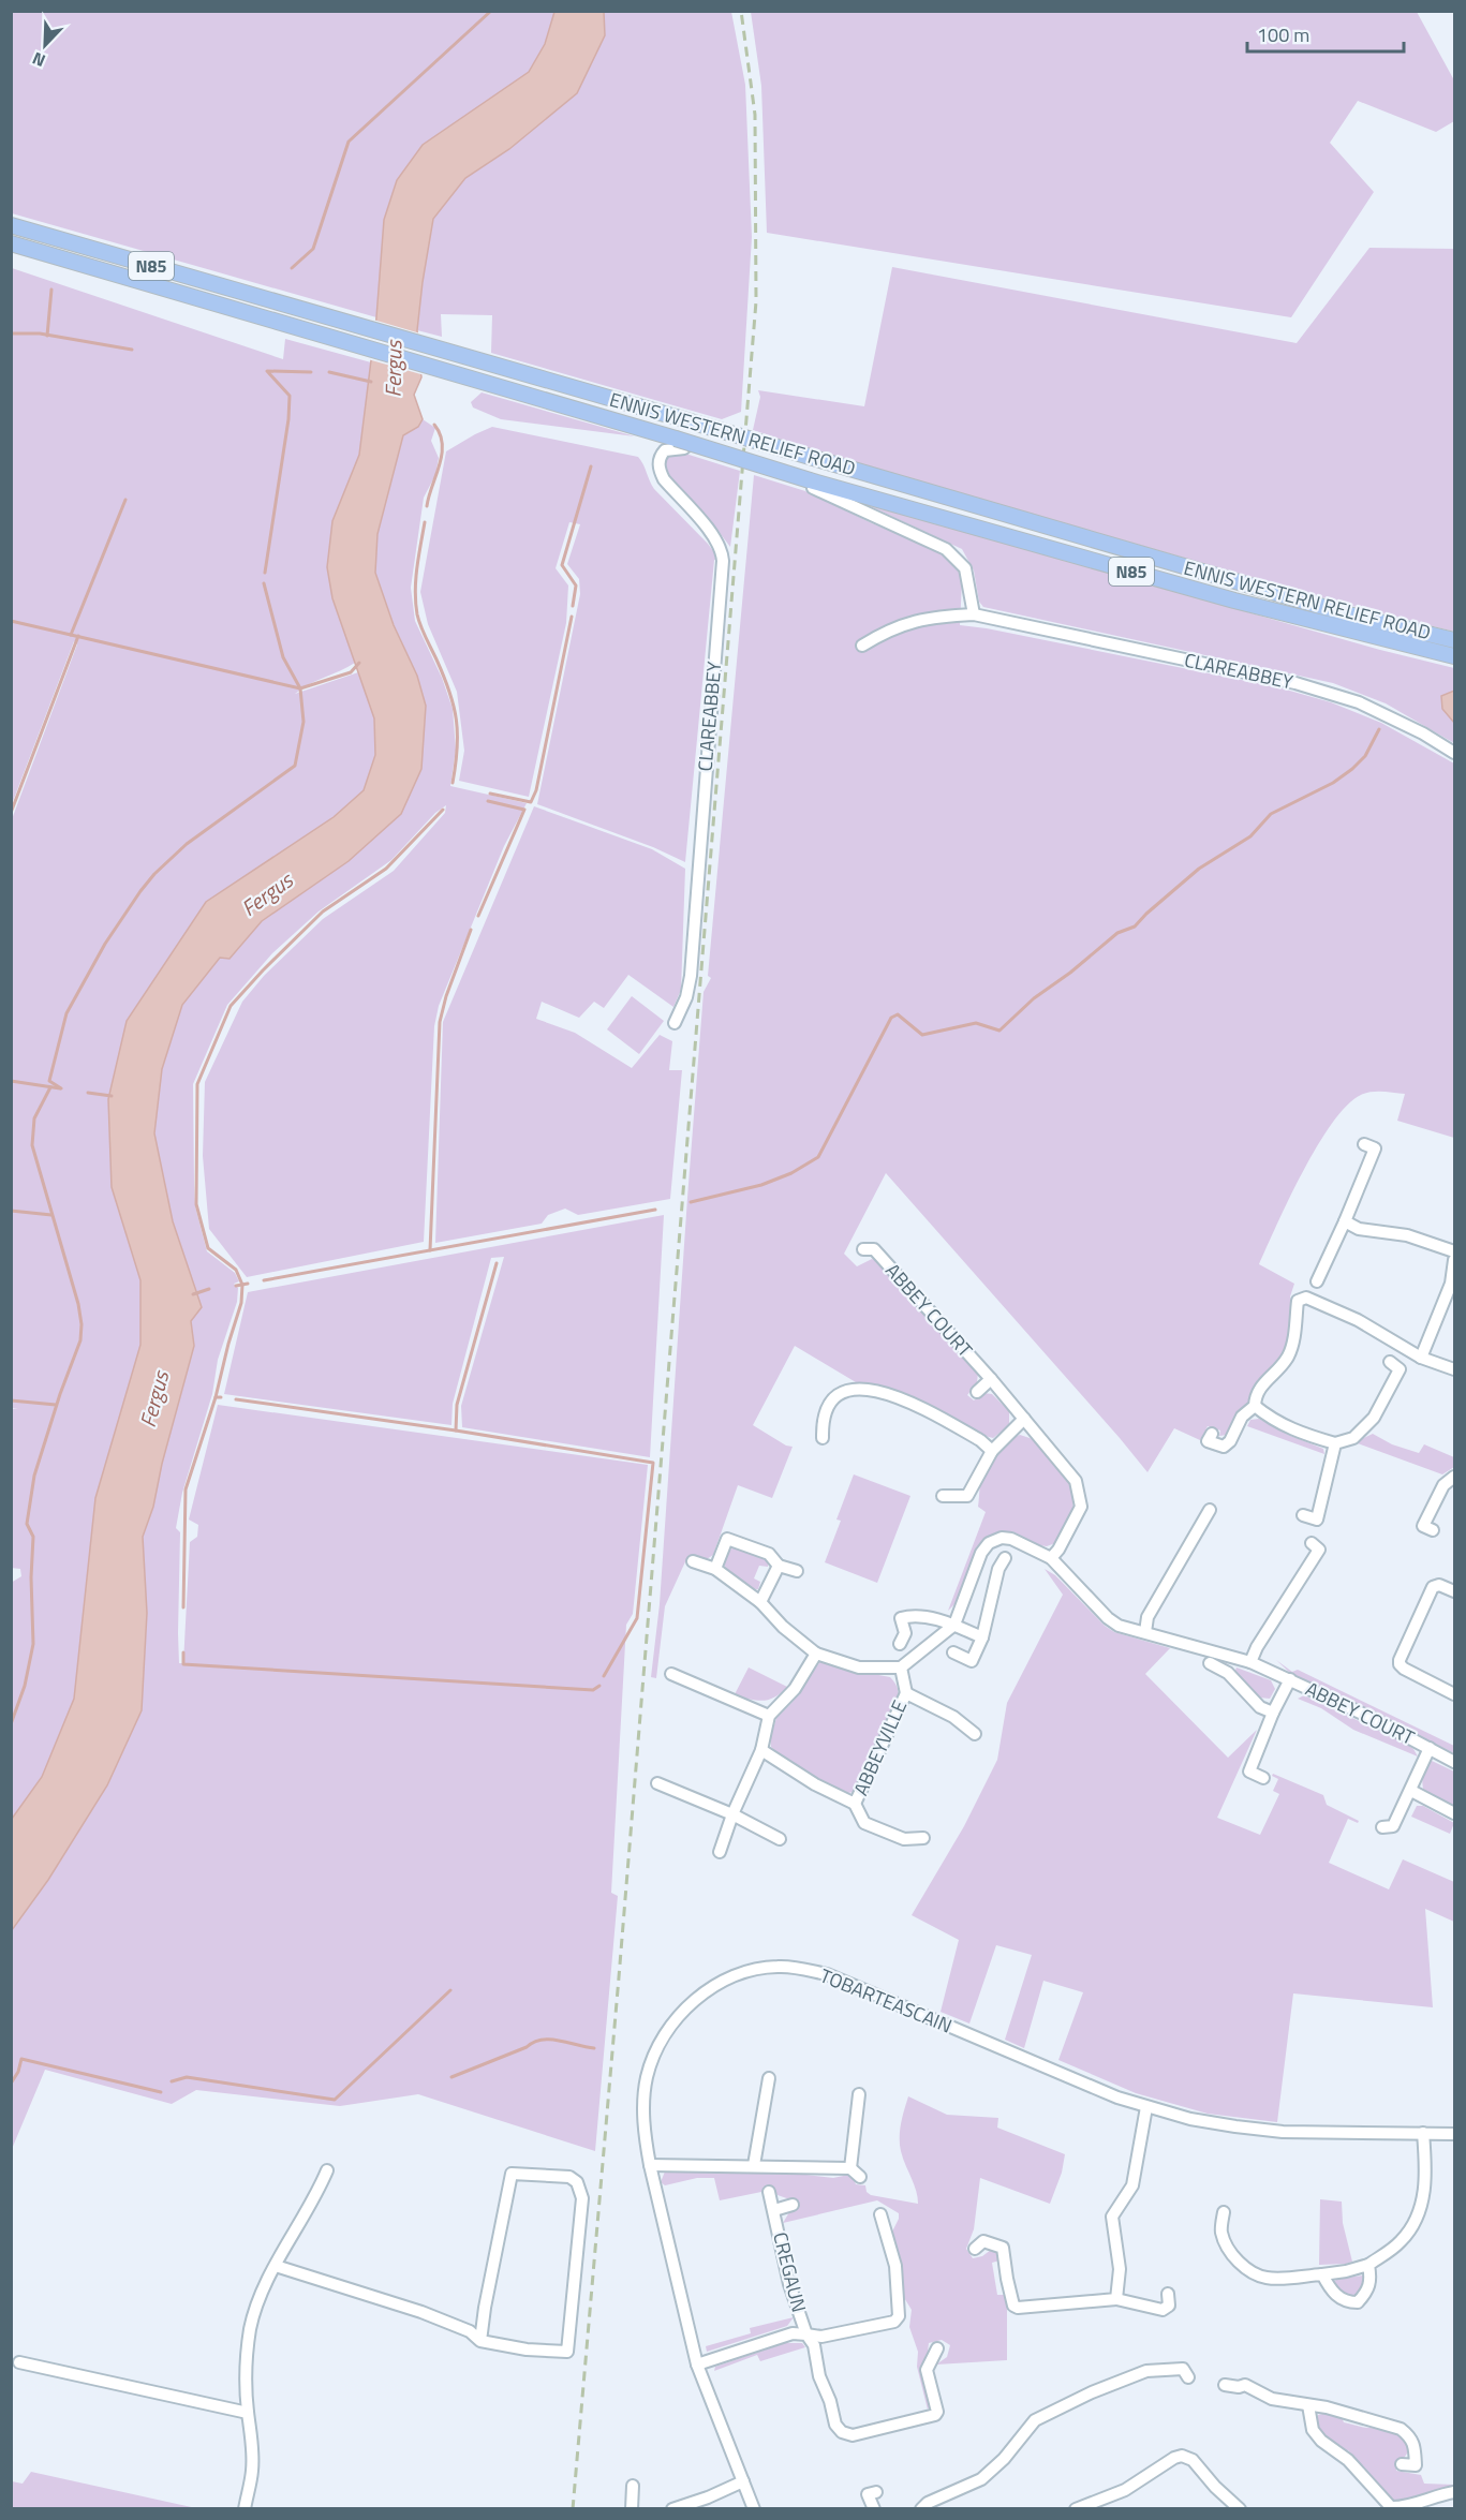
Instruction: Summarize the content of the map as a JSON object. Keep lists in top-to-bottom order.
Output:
{
  "streets": {
    "main road": ["N85", "ENNIS WESTERN RELIEF ROAD"],
    "street": [
      "CLAREABBEY",
      "ABBEY COURT",
      "ABBEYVILLE",
      "TOBARTEASCAIN",
      "CREGAUN"
    ]
  },
  "crossings": [
    ["ENNIS WESTERN RELIEF ROAD", "CLAREABBEY"],
    ["TOBARTEASCAIN", "CREGAUN"]
  ],
  "water": ["Fergus"],
  "scale_bar": "100 m",
  "north": "bottom left"
}
